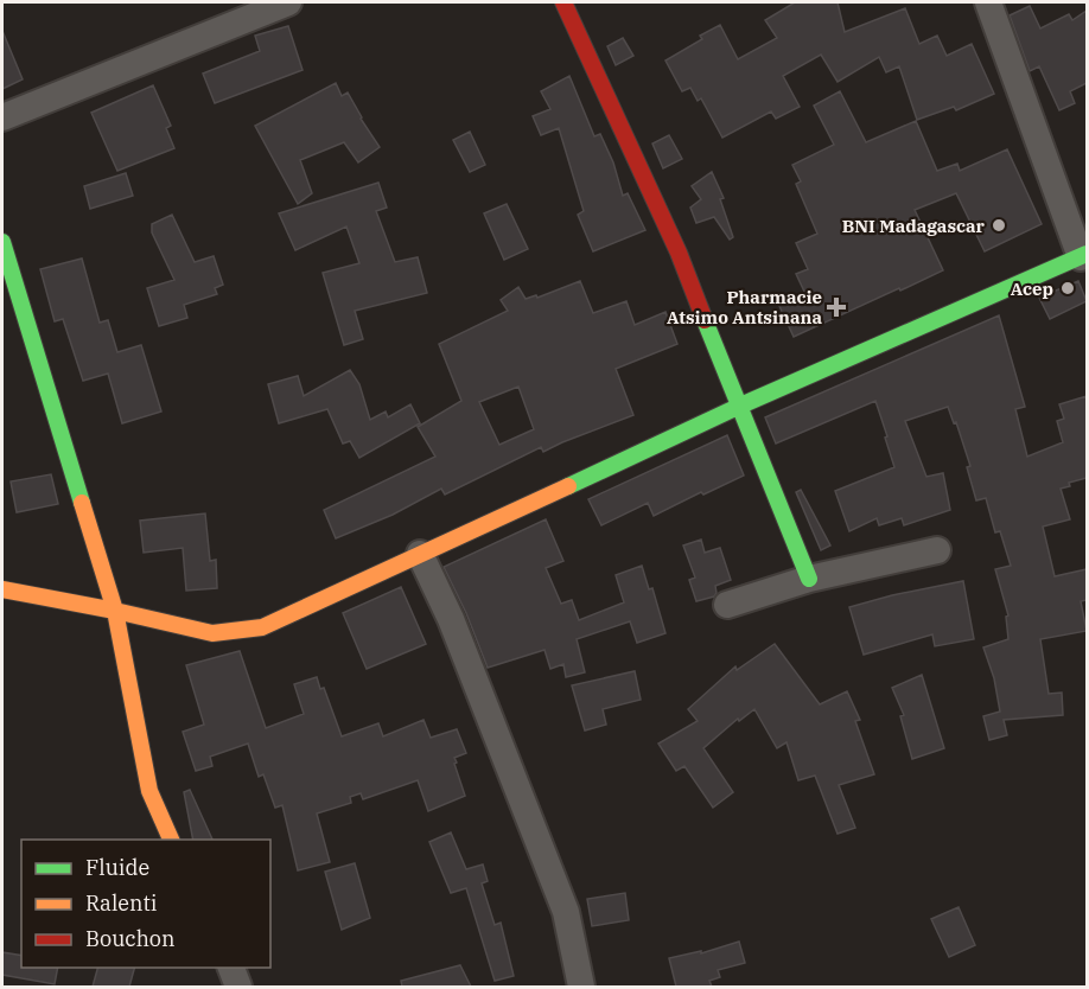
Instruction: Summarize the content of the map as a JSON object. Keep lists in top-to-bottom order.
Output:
{
  "places": {
    "other": ["BNI Madagascar", "Acep"],
    "health": ["Pharmacie Atsimo Antsinana"]
  },
  "legend": ["Fluide", "Ralenti", "Bouchon"]
}
